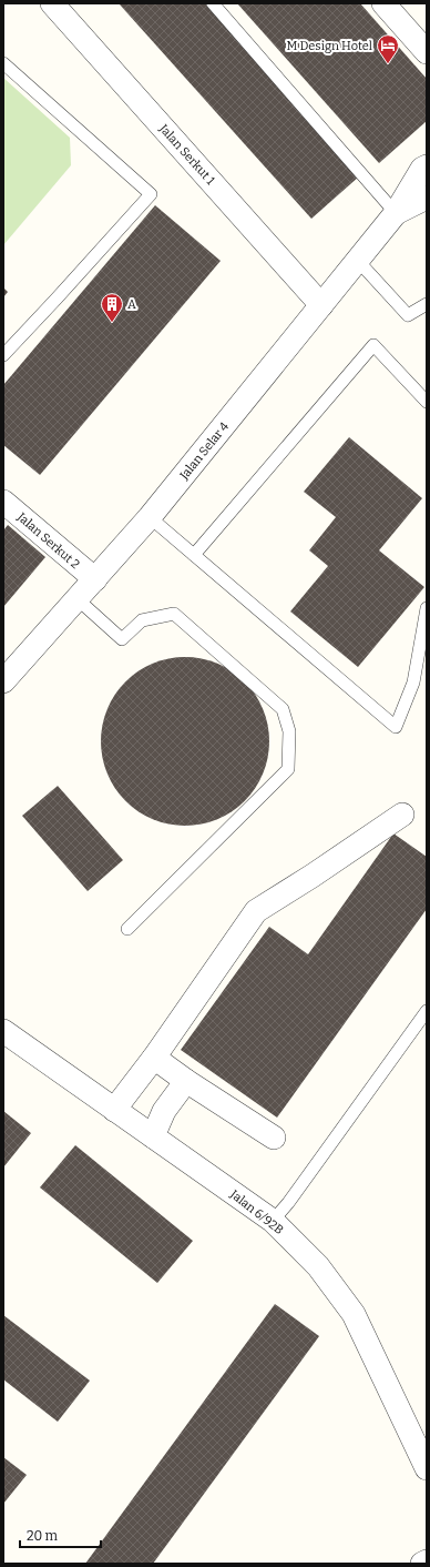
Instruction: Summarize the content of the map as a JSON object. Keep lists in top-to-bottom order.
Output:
{
  "streets": {
    "street": [
      "Jalan Serkut 1",
      "Jalan Selar 4",
      "Jalan Serkut 2",
      "Jalan 6/92B"
    ]
  },
  "crossings": [
    ["Jalan Serkut 1", "Jalan Selar 4"],
    ["Jalan Selar 4", "Jalan Serkut 2"]
  ],
  "places": {
    "hotel": ["M Design Hotel"],
    "building": ["A"]
  },
  "scale_bar": "20 m"
}
